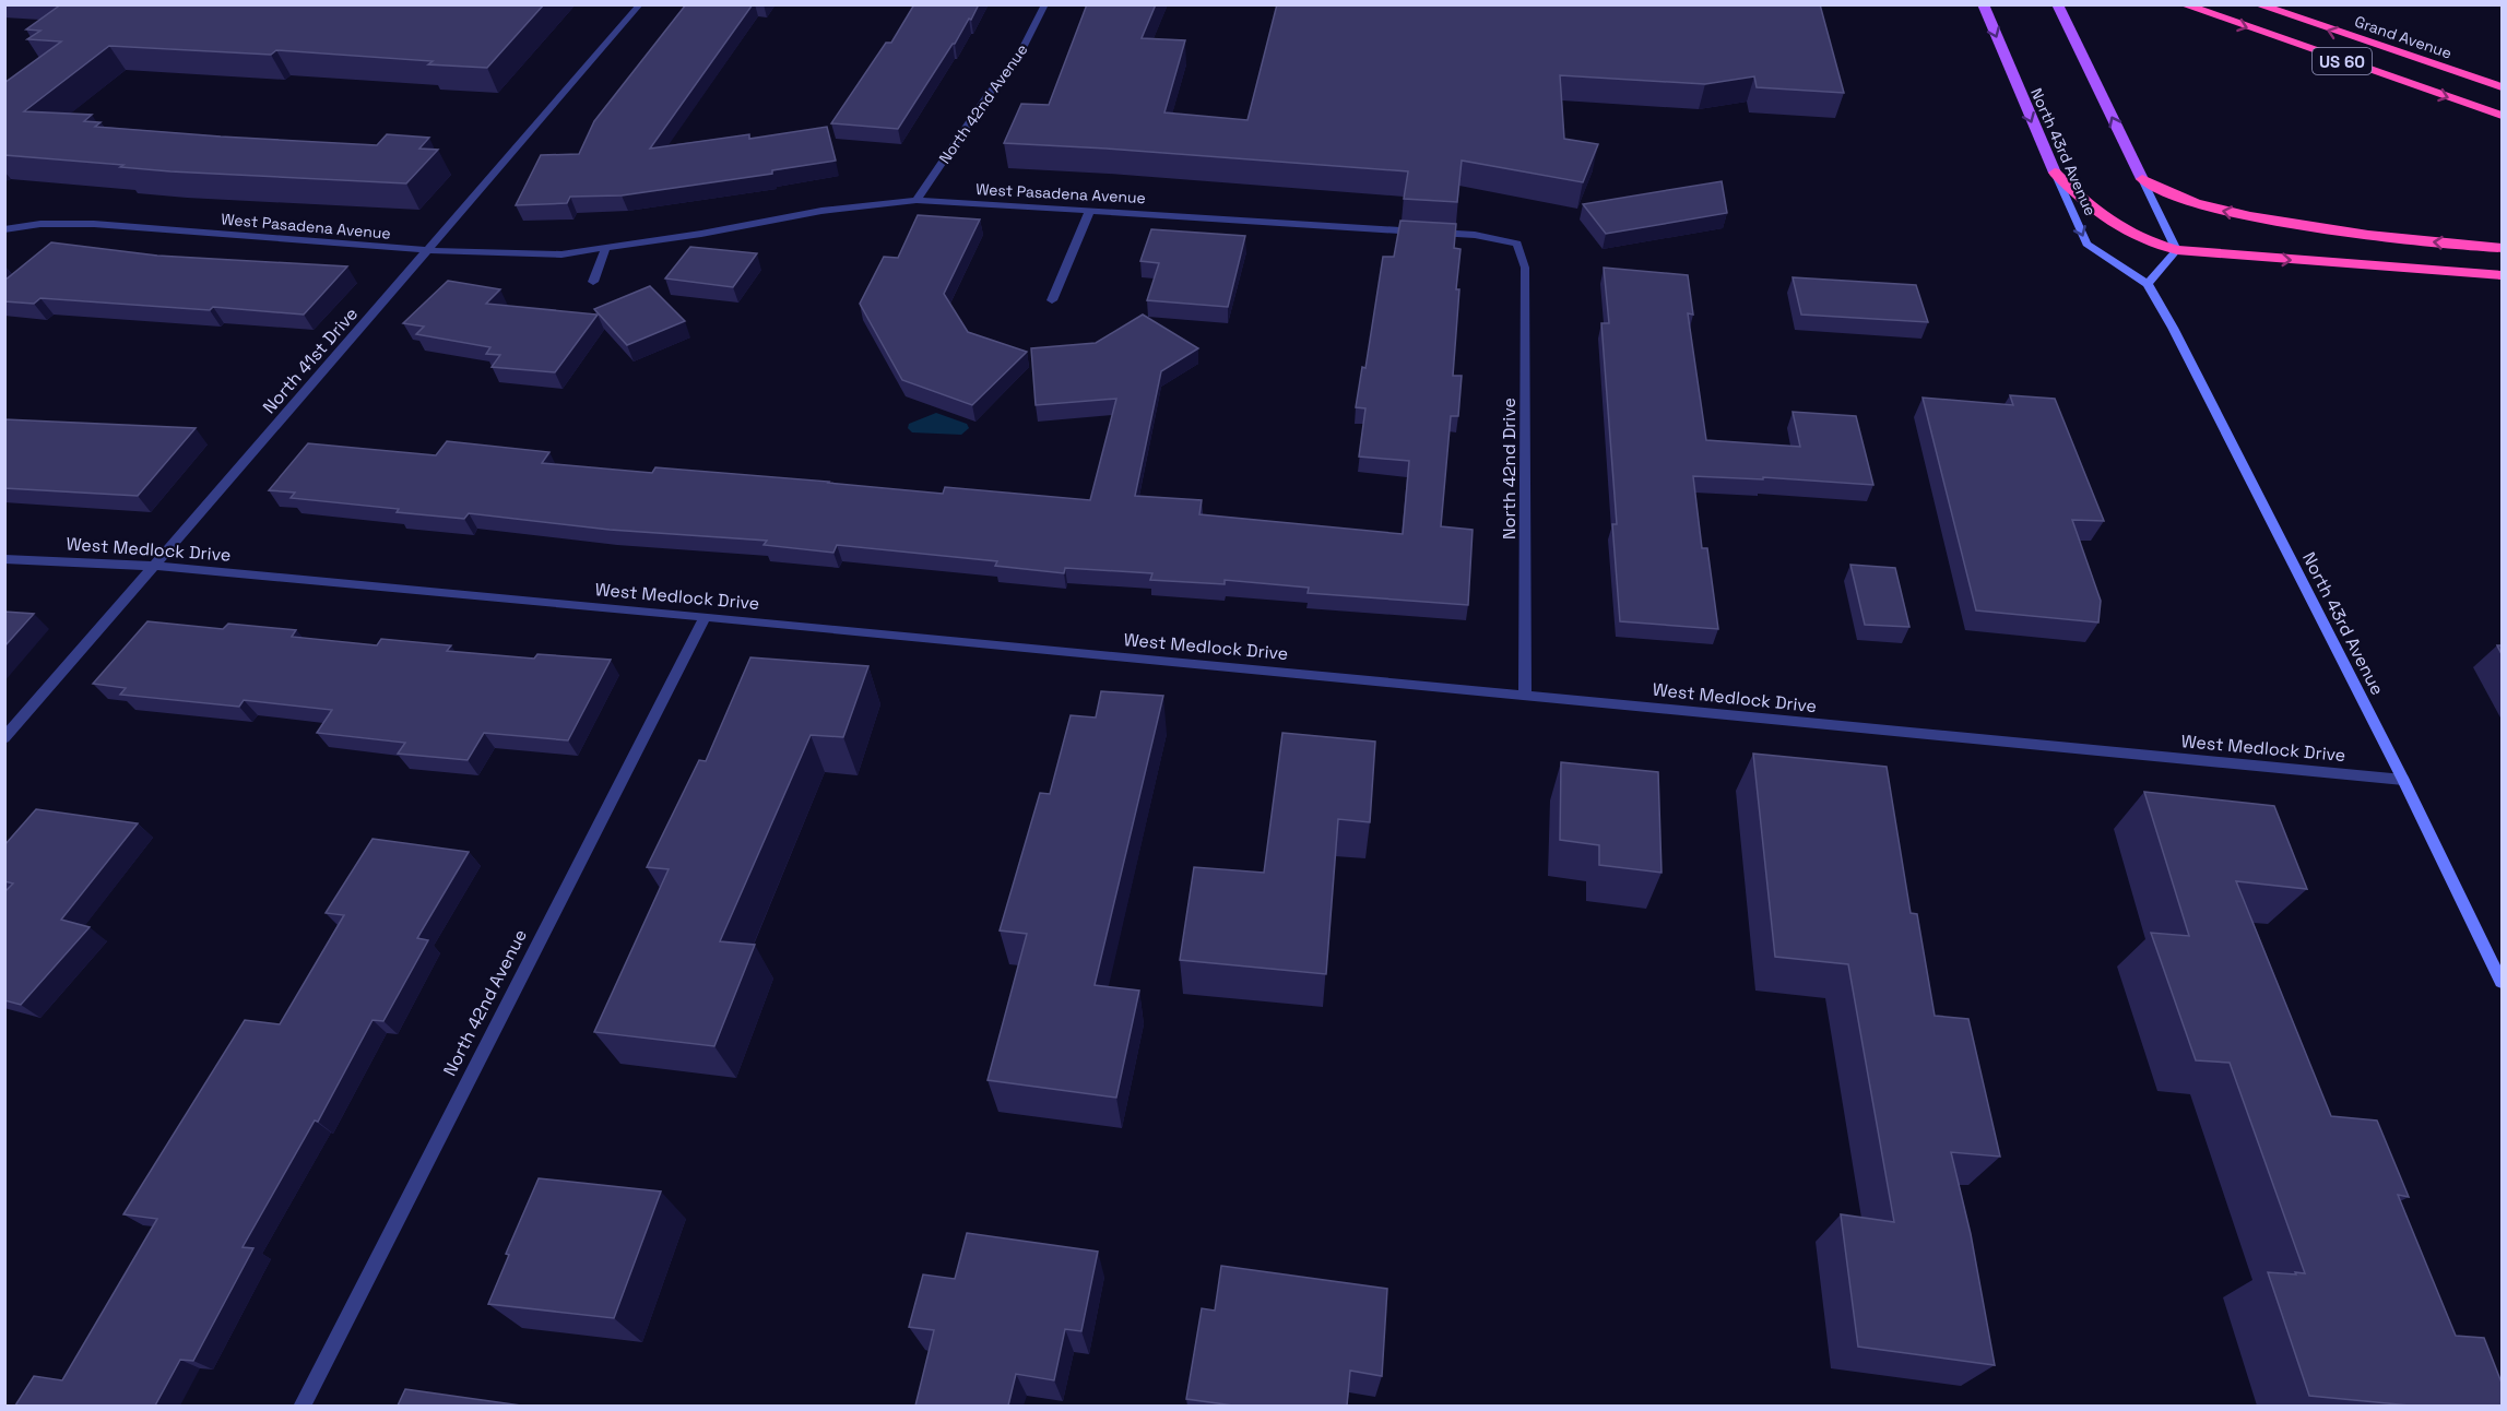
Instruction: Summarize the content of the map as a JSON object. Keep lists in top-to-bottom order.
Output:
{
  "streets": {
    "highway": ["Grand Avenue", "US 60"],
    "main road": ["North 43rd Avenue"],
    "street": [
      "North 42nd Avenue",
      "West Pasadena Avenue",
      "North 41st Drive",
      "North 42nd Drive",
      "West Medlock Drive"
    ]
  },
  "crossings": [
    ["North 42nd Avenue", "West Pasadena Avenue"],
    ["North 42nd Avenue", "West Medlock Drive"],
    ["North 43rd Avenue", "West Medlock Drive"],
    ["West Pasadena Avenue", "North 41st Drive"],
    ["West Pasadena Avenue", "North 42nd Drive"],
    ["North 41st Drive", "West Medlock Drive"],
    ["North 42nd Drive", "West Medlock Drive"]
  ]
}
